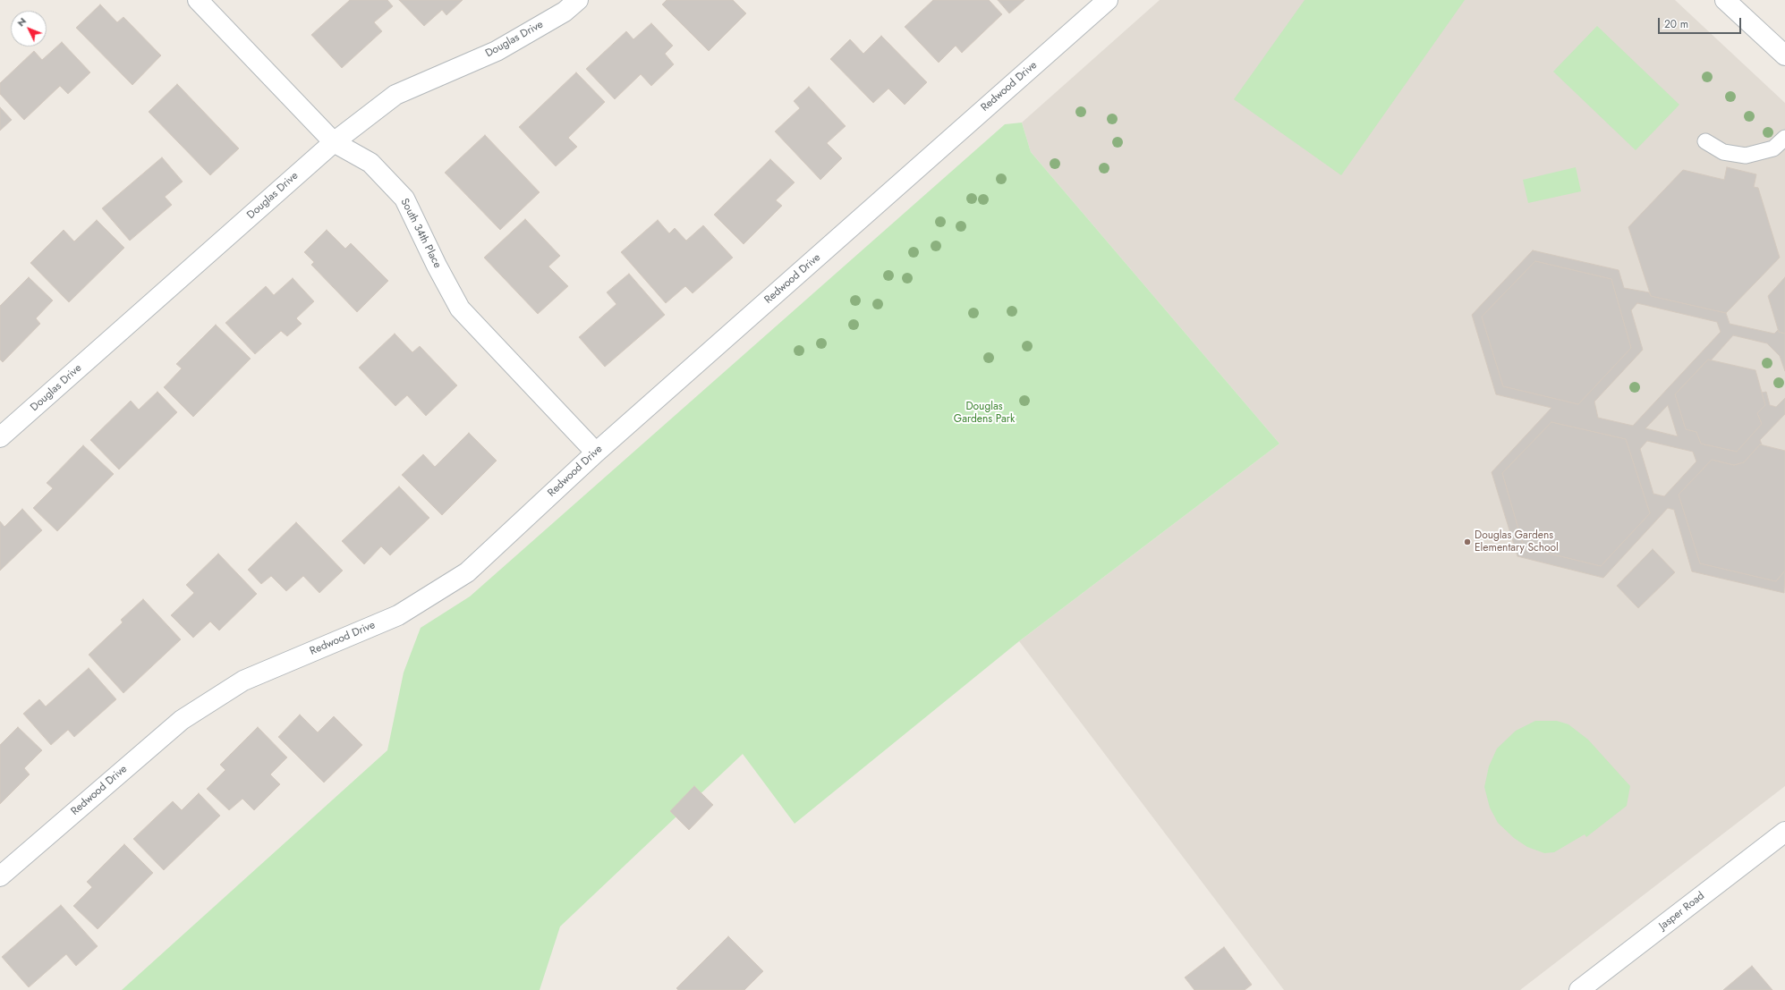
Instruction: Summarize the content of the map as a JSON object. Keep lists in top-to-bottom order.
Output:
{
  "streets": {
    "street": [
      "Douglas Drive",
      "Redwood Drive",
      "South 34th Place",
      "Jasper Road"
    ]
  },
  "crossings": [
    ["Douglas Drive", "South 34th Place"],
    ["Redwood Drive", "South 34th Place"]
  ],
  "parks": ["Douglas Gardens Park"],
  "places": ["Douglas Gardens Elementary School"],
  "scale_bar": "20 m",
  "north": "top left"
}
